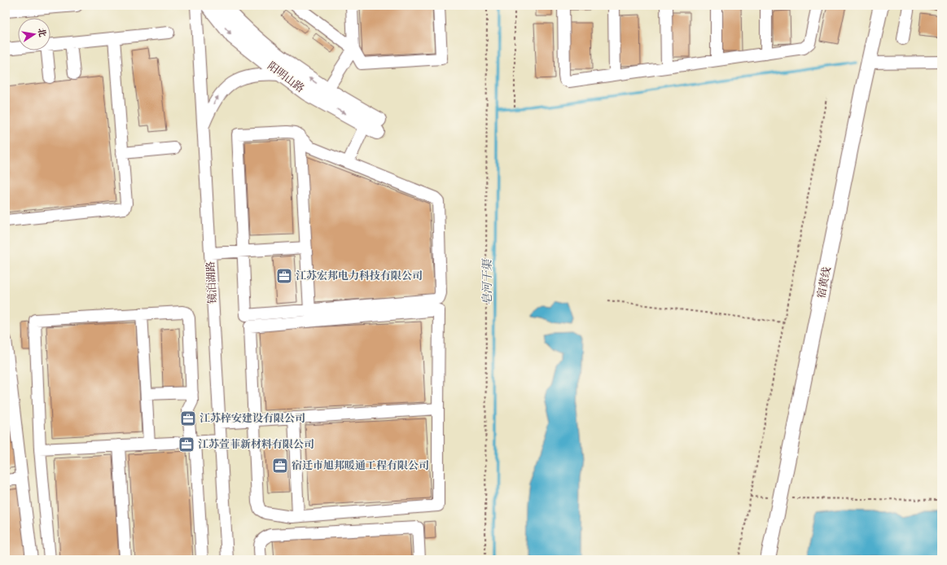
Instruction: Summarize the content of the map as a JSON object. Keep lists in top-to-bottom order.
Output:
{
  "streets": {
    "main road": ["阳明山路", "宿黄线"],
    "street": ["镜泊湖路"]
  },
  "water": ["皂河干渠"],
  "places": {
    "office": [
      "江苏宏邦电力科技有限公司",
      "江苏梓安建设有限公司",
      "江苏萱菲新材料有限公司",
      "宿迁市旭邦暖通工程有限公司"
    ]
  },
  "north": "right"
}
